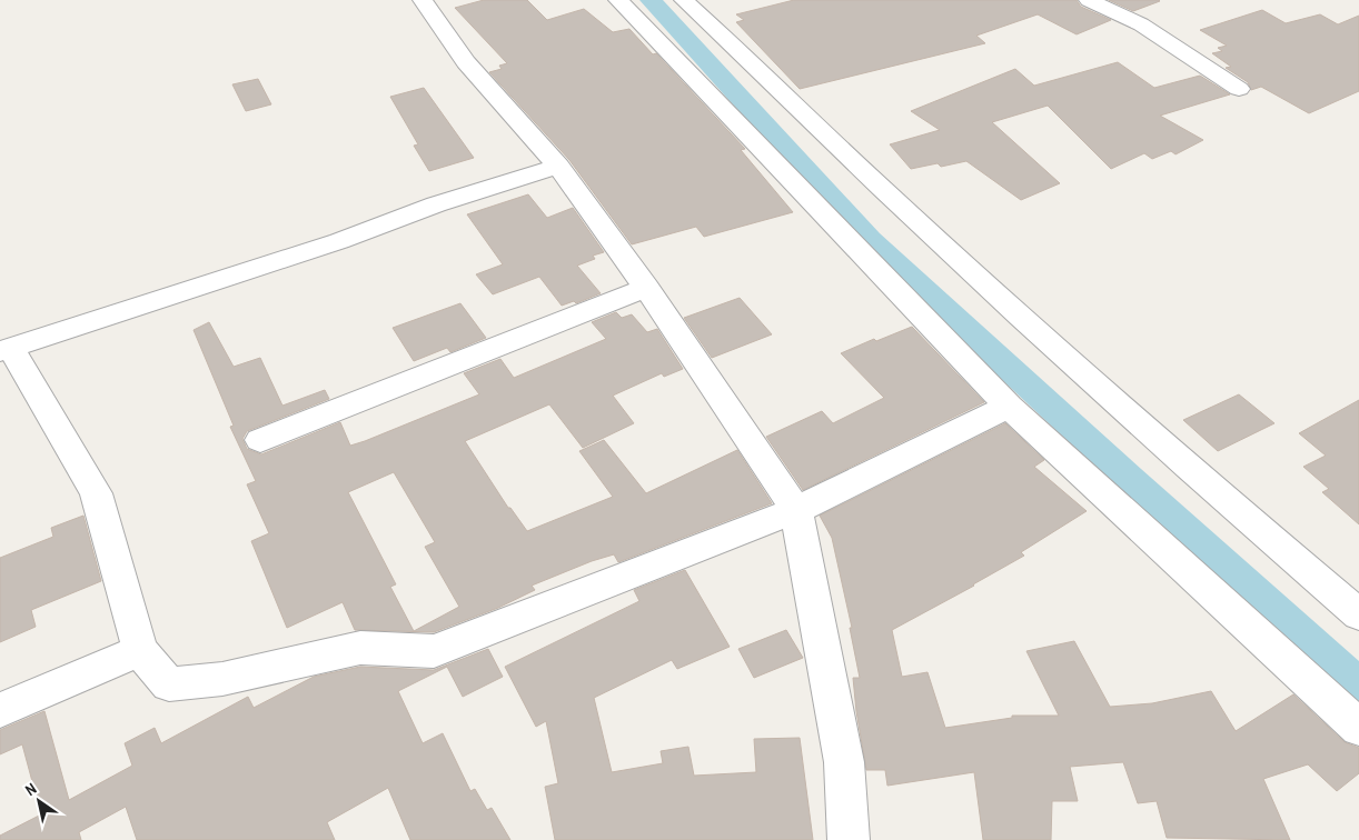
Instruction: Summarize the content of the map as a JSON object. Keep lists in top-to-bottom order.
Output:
{
  "north": "top left"
}
